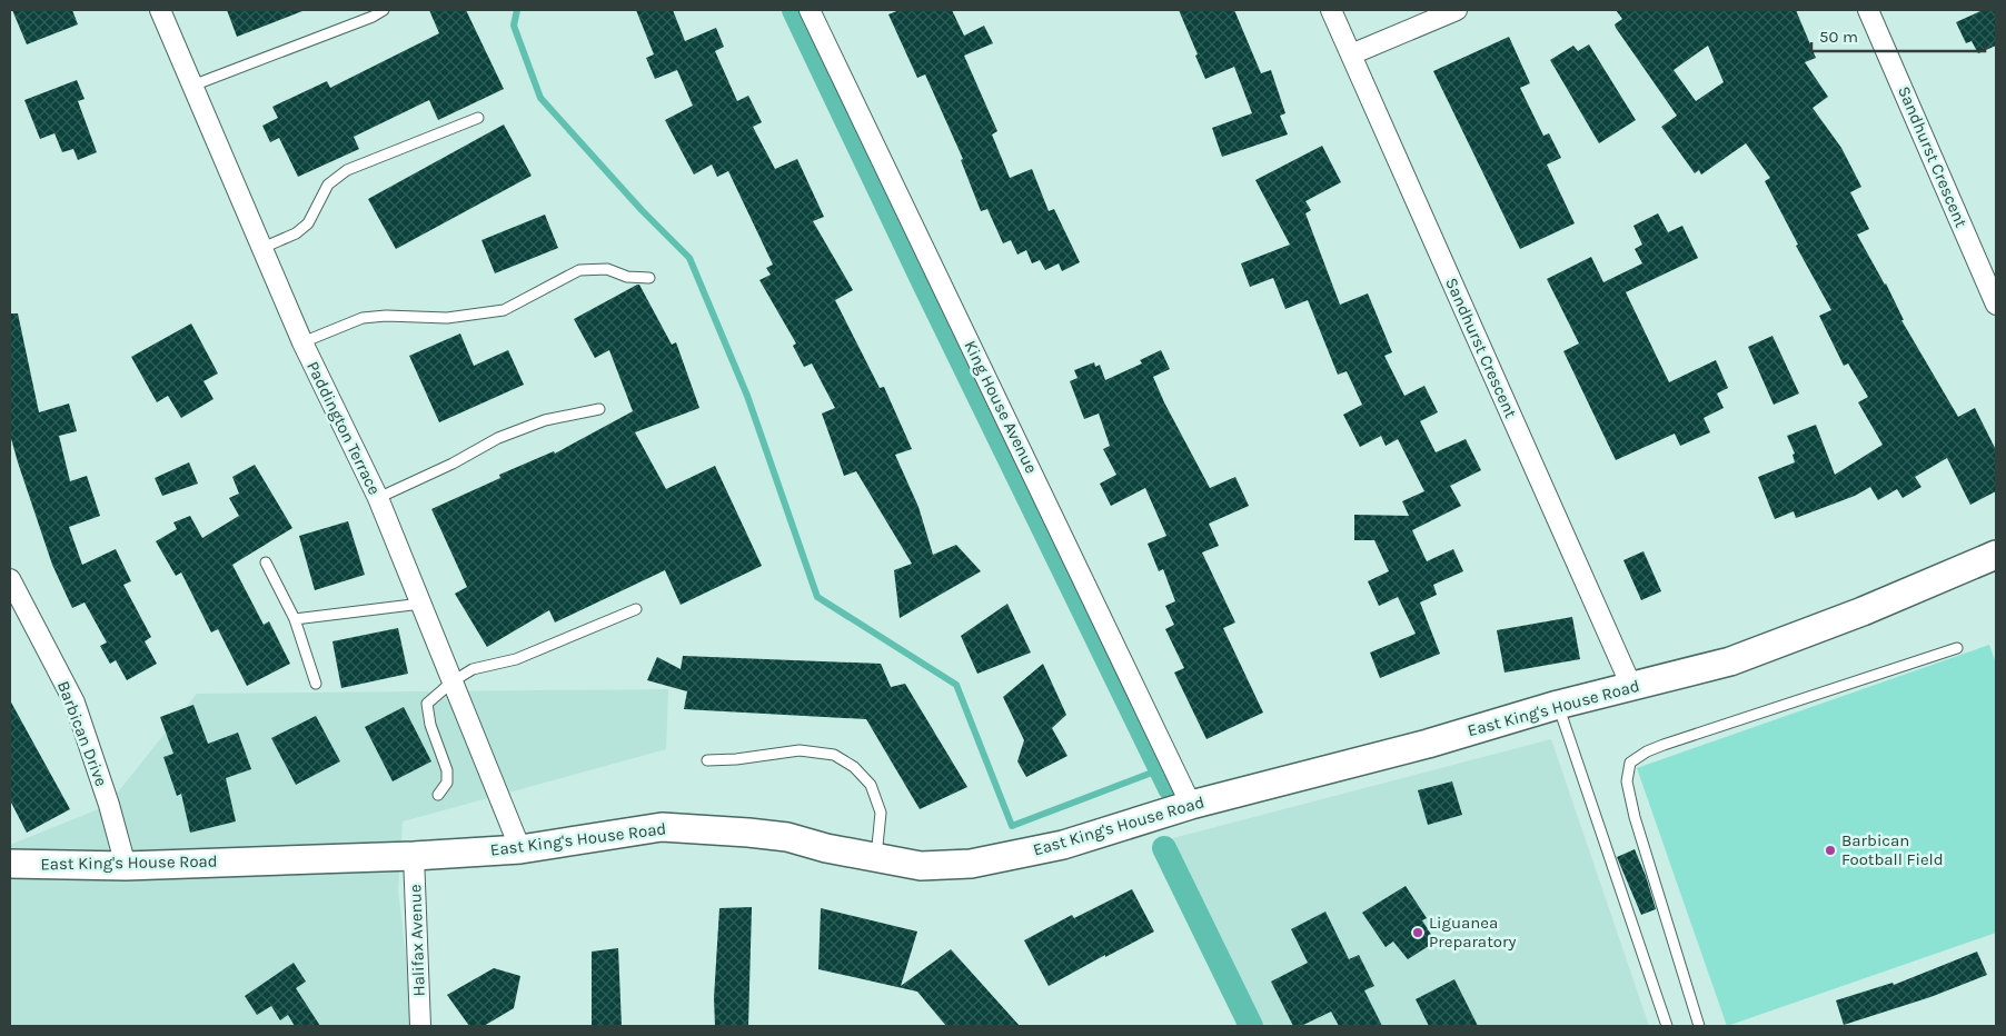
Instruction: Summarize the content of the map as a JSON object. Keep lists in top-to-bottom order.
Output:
{
  "streets": {
    "main road": ["East King's House Road"],
    "street": [
      "Sandhurst Crescent",
      "King House Avenue",
      "Paddington Terrace",
      "Barbican Drive",
      "Halifax Avenue"
    ]
  },
  "crossings": [
    ["Sandhurst Crescent", "East King's House Road"],
    ["King House Avenue", "East King's House Road"],
    ["Paddington Terrace", "East King's House Road"],
    ["East King's House Road", "Barbican Drive"],
    ["East King's House Road", "Halifax Avenue"]
  ],
  "places": ["Barbican Football Field", "Liguanea Preparatory"],
  "scale_bar": "50 m"
}
